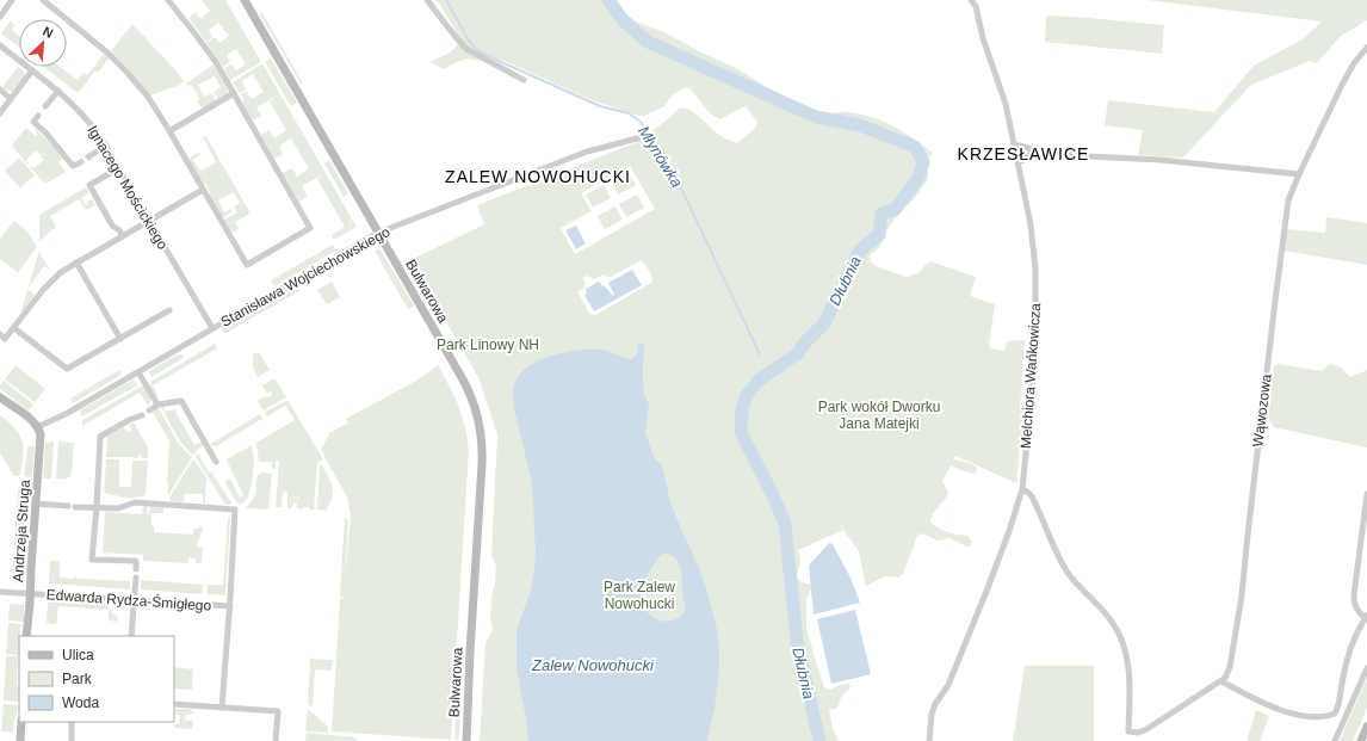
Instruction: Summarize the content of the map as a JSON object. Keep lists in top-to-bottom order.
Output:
{
  "streets": {
    "street": [
      "Ignacego Mościckiego",
      "Stanisława Wojciechowskiego",
      "Bulwarowa",
      "Melchiora Wańkowicza",
      "Wąwozowa",
      "Andrzeja Struga",
      "Edwarda Rydza-Śmigłego"
    ]
  },
  "crossings": [
    ["Ignacego Mościckiego", "Stanisława Wojciechowskiego"],
    ["Stanisława Wojciechowskiego", "Bulwarowa"],
    ["Stanisława Wojciechowskiego", "Andrzeja Struga"],
    ["Andrzeja Struga", "Edwarda Rydza-Śmigłego"]
  ],
  "districts": ["KRZESŁAWICE", "ZALEW NOWOHUCKI"],
  "water": ["Młynówka", "Dłubnia", "Zalew Nowohucki"],
  "parks": ["Park Linowy NH", "Park wokół Dworku Jana Matejki", "Park Zalew Nowohucki"],
  "legend": ["Ulica", "Park", "Woda"],
  "north": "top right"
}
